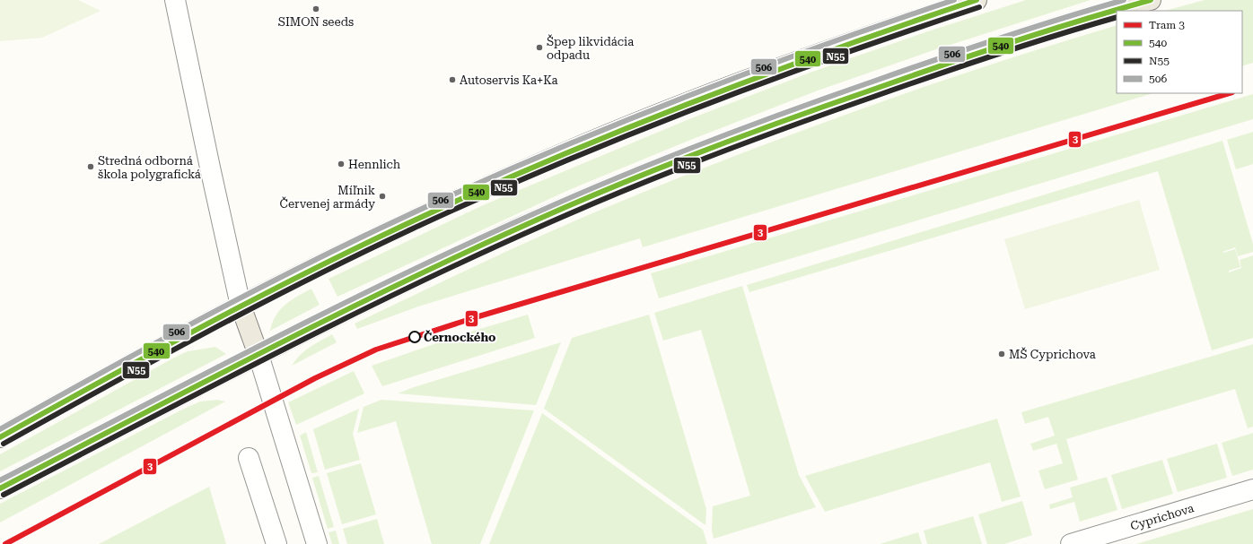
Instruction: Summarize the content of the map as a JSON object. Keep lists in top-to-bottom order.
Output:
{
  "streets": {
    "street": ["Cyprichova"]
  },
  "places": [
    "SIMON seeds",
    "Špep likvidácia odpadu",
    "Autoservis Ka+Ka",
    "Hennlich",
    "Stredná odborná škola polygrafická",
    "Míľnik Červenej armády",
    "Černockého",
    "MŠ Cyprichova"
  ],
  "lines": [
    "transit line 540",
    "transit line 506",
    "transit line N55",
    "tram line 3"
  ],
  "legend": [
    "Tram 3",
    "540",
    "N55",
    "506"
  ]
}
